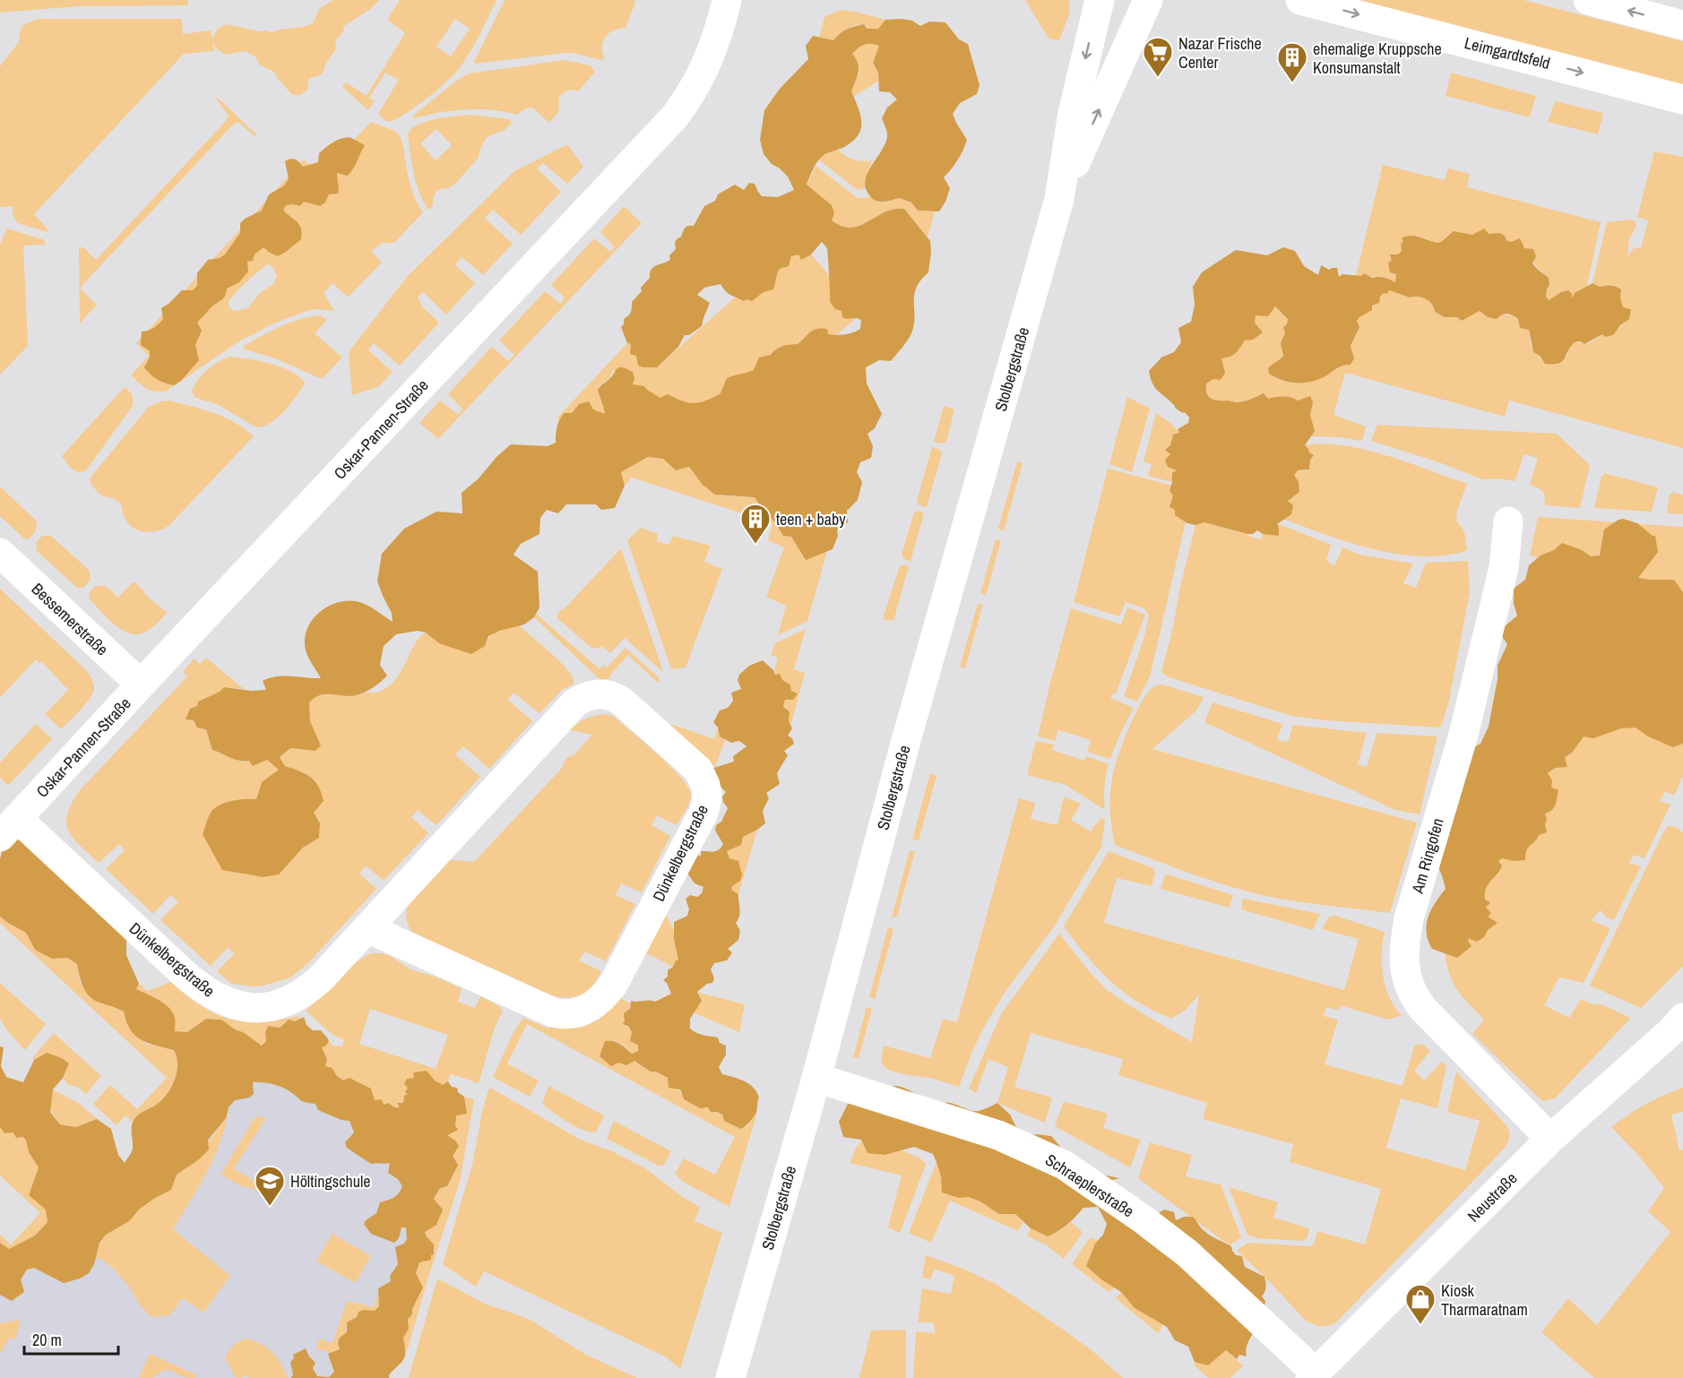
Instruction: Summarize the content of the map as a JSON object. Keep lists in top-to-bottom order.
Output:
{
  "streets": {
    "street": [
      "Leimgardtsfeld",
      "Stolbergstraße",
      "Oskar-Pannen-Straße",
      "Bessemerstraße",
      "Dünkelbergstraße",
      "Am Ringofen",
      "Schraeplerstraße",
      "Neustraße"
    ]
  },
  "crossings": [
    ["Stolbergstraße", "Schraeplerstraße"],
    ["Oskar-Pannen-Straße", "Bessemerstraße"],
    ["Oskar-Pannen-Straße", "Dünkelbergstraße"],
    ["Am Ringofen", "Neustraße"],
    ["Schraeplerstraße", "Neustraße"]
  ],
  "one_way": ["Leimgardtsfeld"],
  "places": {
    "supermarket": ["Nazar Frische Center"],
    "building": ["ehemalige Kruppsche Konsumanstalt", "teen + baby"],
    "school or university": ["Höltingschule"],
    "shop": ["Kiosk Tharmaratnam"]
  },
  "scale_bar": "20 m"
}
